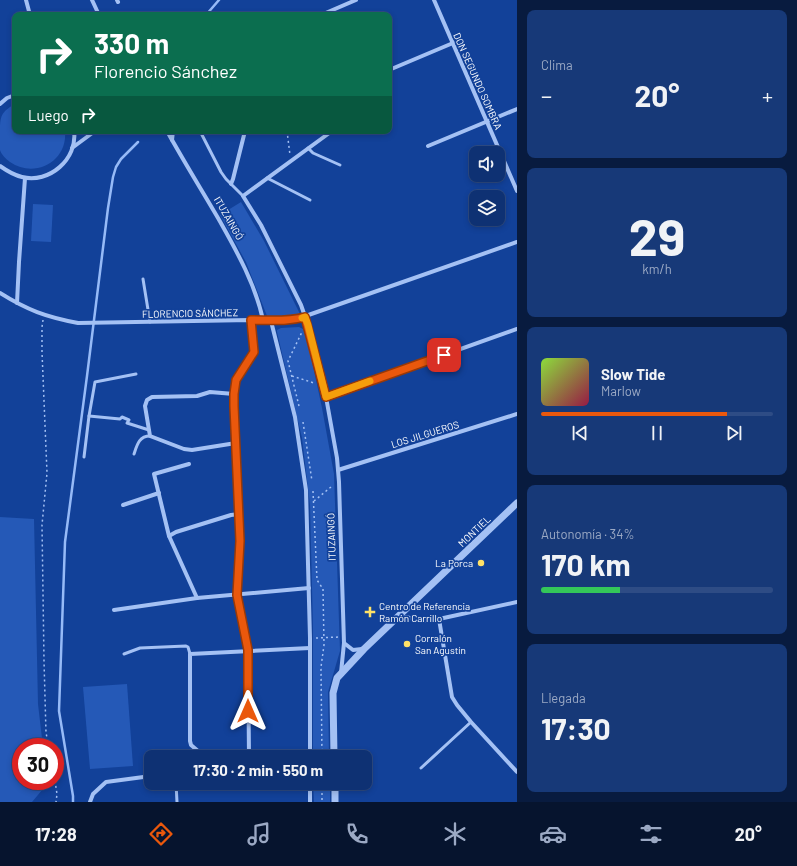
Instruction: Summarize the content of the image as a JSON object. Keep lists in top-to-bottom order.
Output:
{
  "streets": {
    "street": [
      "DON SEGUNDO SOMBRA",
      "ITUZAINGÓ",
      "FLORENCIO SÁNCHEZ",
      "LOS JILGUEROS",
      "MONTIEL"
    ]
  },
  "crossings": [
    ["ITUZAINGÓ", "FLORENCIO SÁNCHEZ"],
    ["ITUZAINGÓ", "LOS JILGUEROS"],
    ["ITUZAINGÓ", "MONTIEL"]
  ],
  "places": {
    "other": ["La Porca", "Corralón San Agustín"],
    "health": ["Centro de Referencia Ramón Carrillo"]
  },
  "page": {
    "tile": [
      "Clima",
      ["29", "km/h"],
      ["Autonomía · 34%", "170 km"],
      ["Llegada", "17:30"]
    ],
    "turn": ["330 m", "Florencio Sánchez"],
    "heat": ["−", "20°", "+"],
    "then": "Luego",
    "song": ["Slow Tide", "Marlow"],
    "limit": "30",
    "trip": "17:30 · 2 min · 550 m",
    "tabs": ["17:28", "20°"]
  }
}
